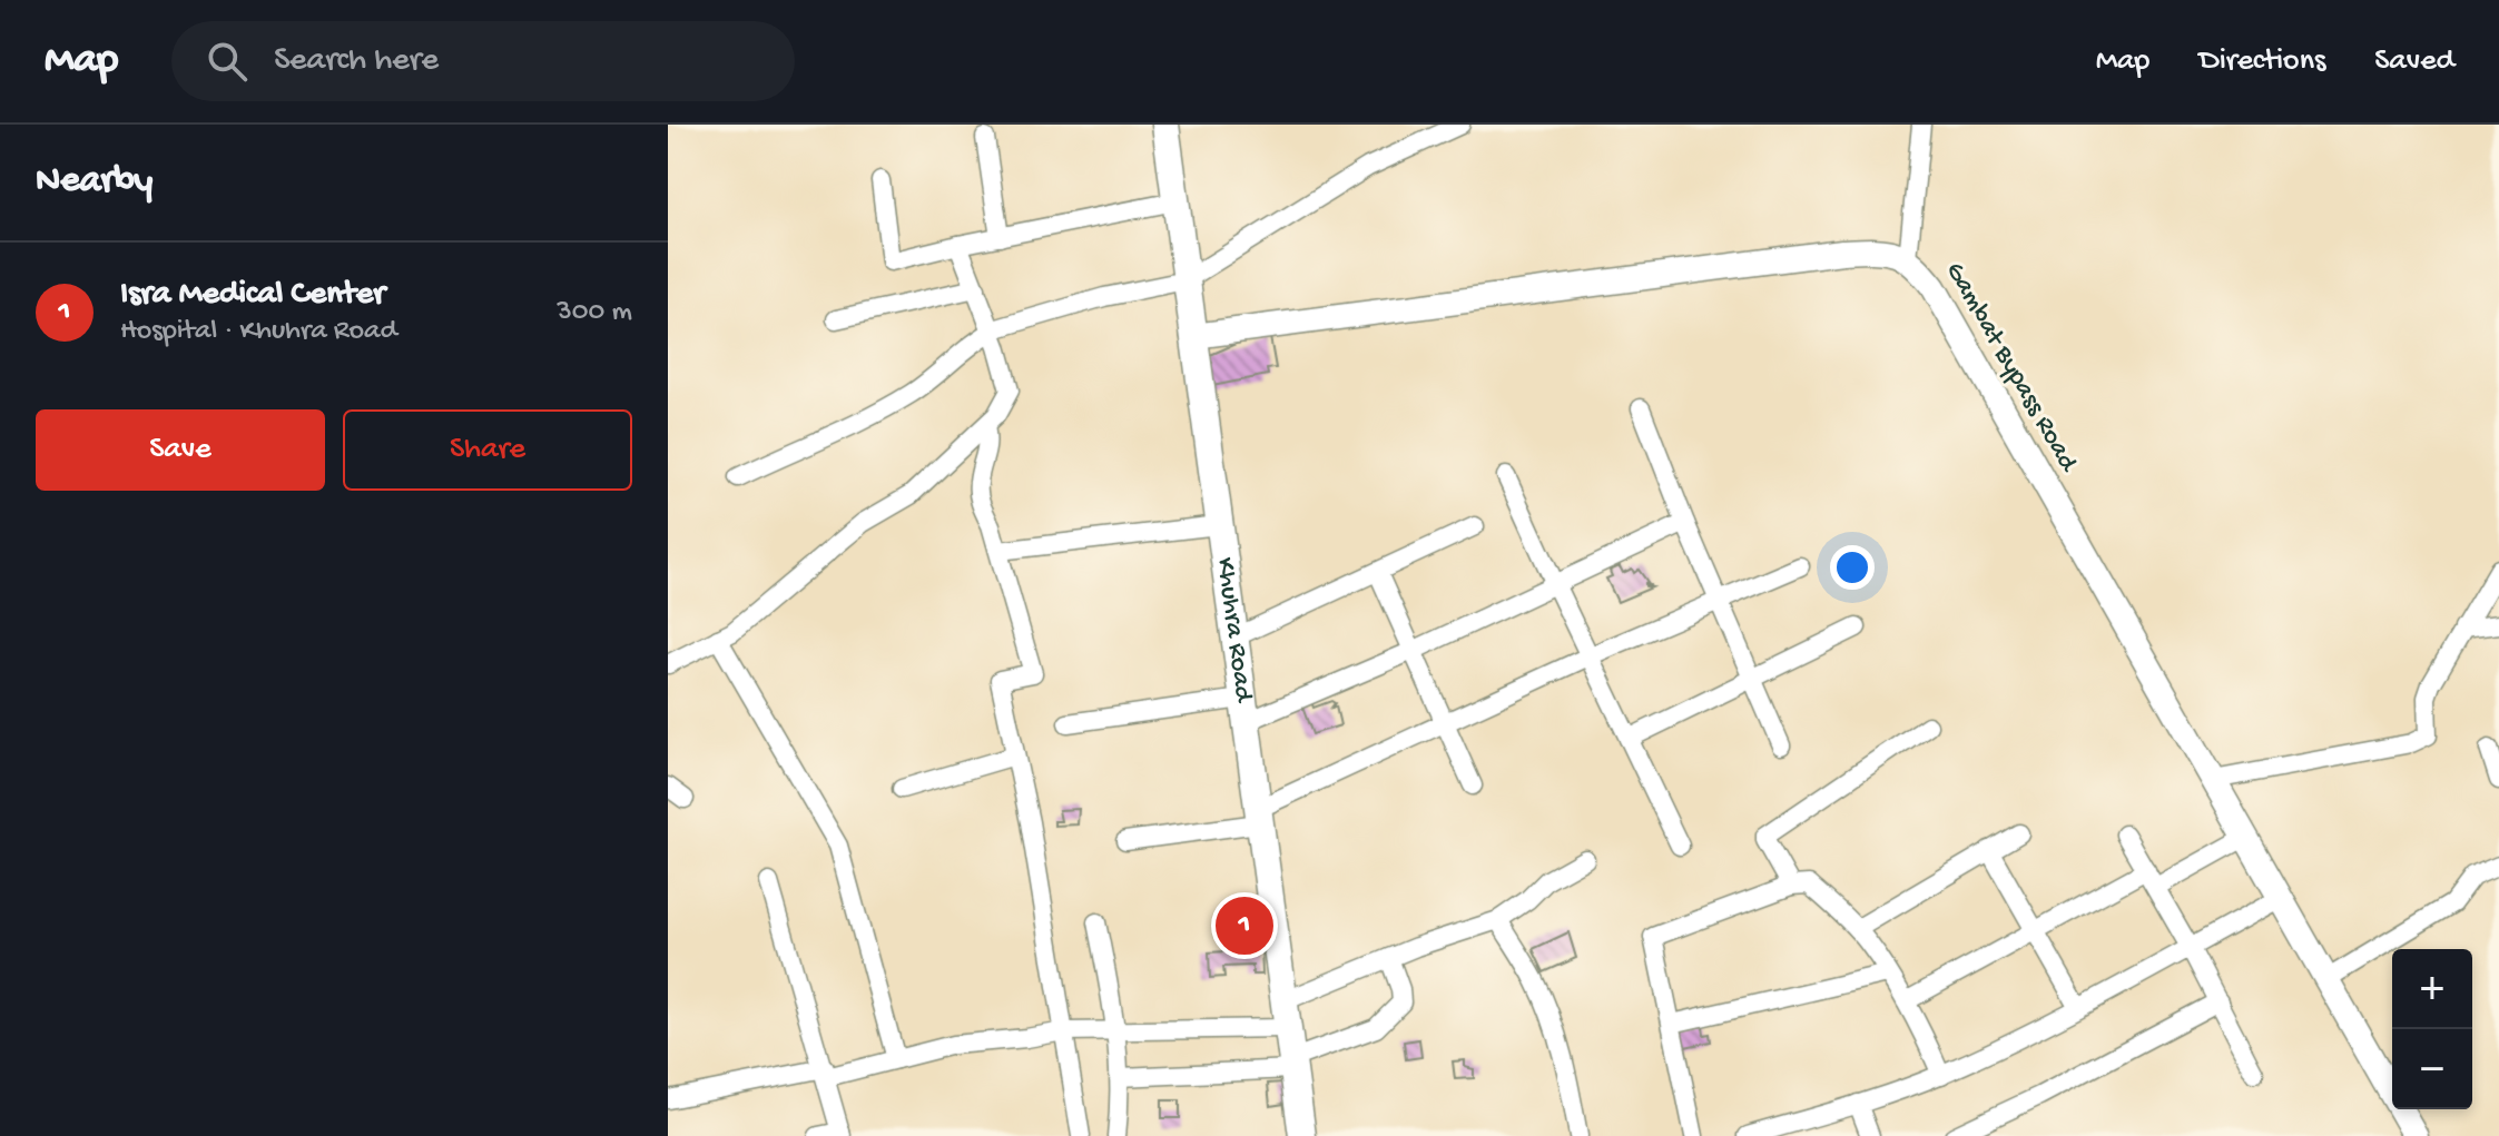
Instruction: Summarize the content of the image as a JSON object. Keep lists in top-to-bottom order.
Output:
{
  "streets": {
    "main road": ["Khuhra Road"],
    "street": ["Gambat Bypass Road"]
  },
  "crossings": [
    ["Gambat Bypass Road", "Khuhra Road"]
  ],
  "page": {
    "header": "Map",
    "search": "Search here",
    "nav": ["Map", "Directions", "Saved"],
    "heading": "Nearby",
    "list": [
      {
        "mark": "1",
        "name": "Isra Medical Center",
        "note": "Hospital · Khuhra Road",
        "value": "300 m"
      }
    ],
    "buttons": ["Save", "Share"],
    "pins": "1",
    "map_buttons": ["+", "−"]
  }
}
